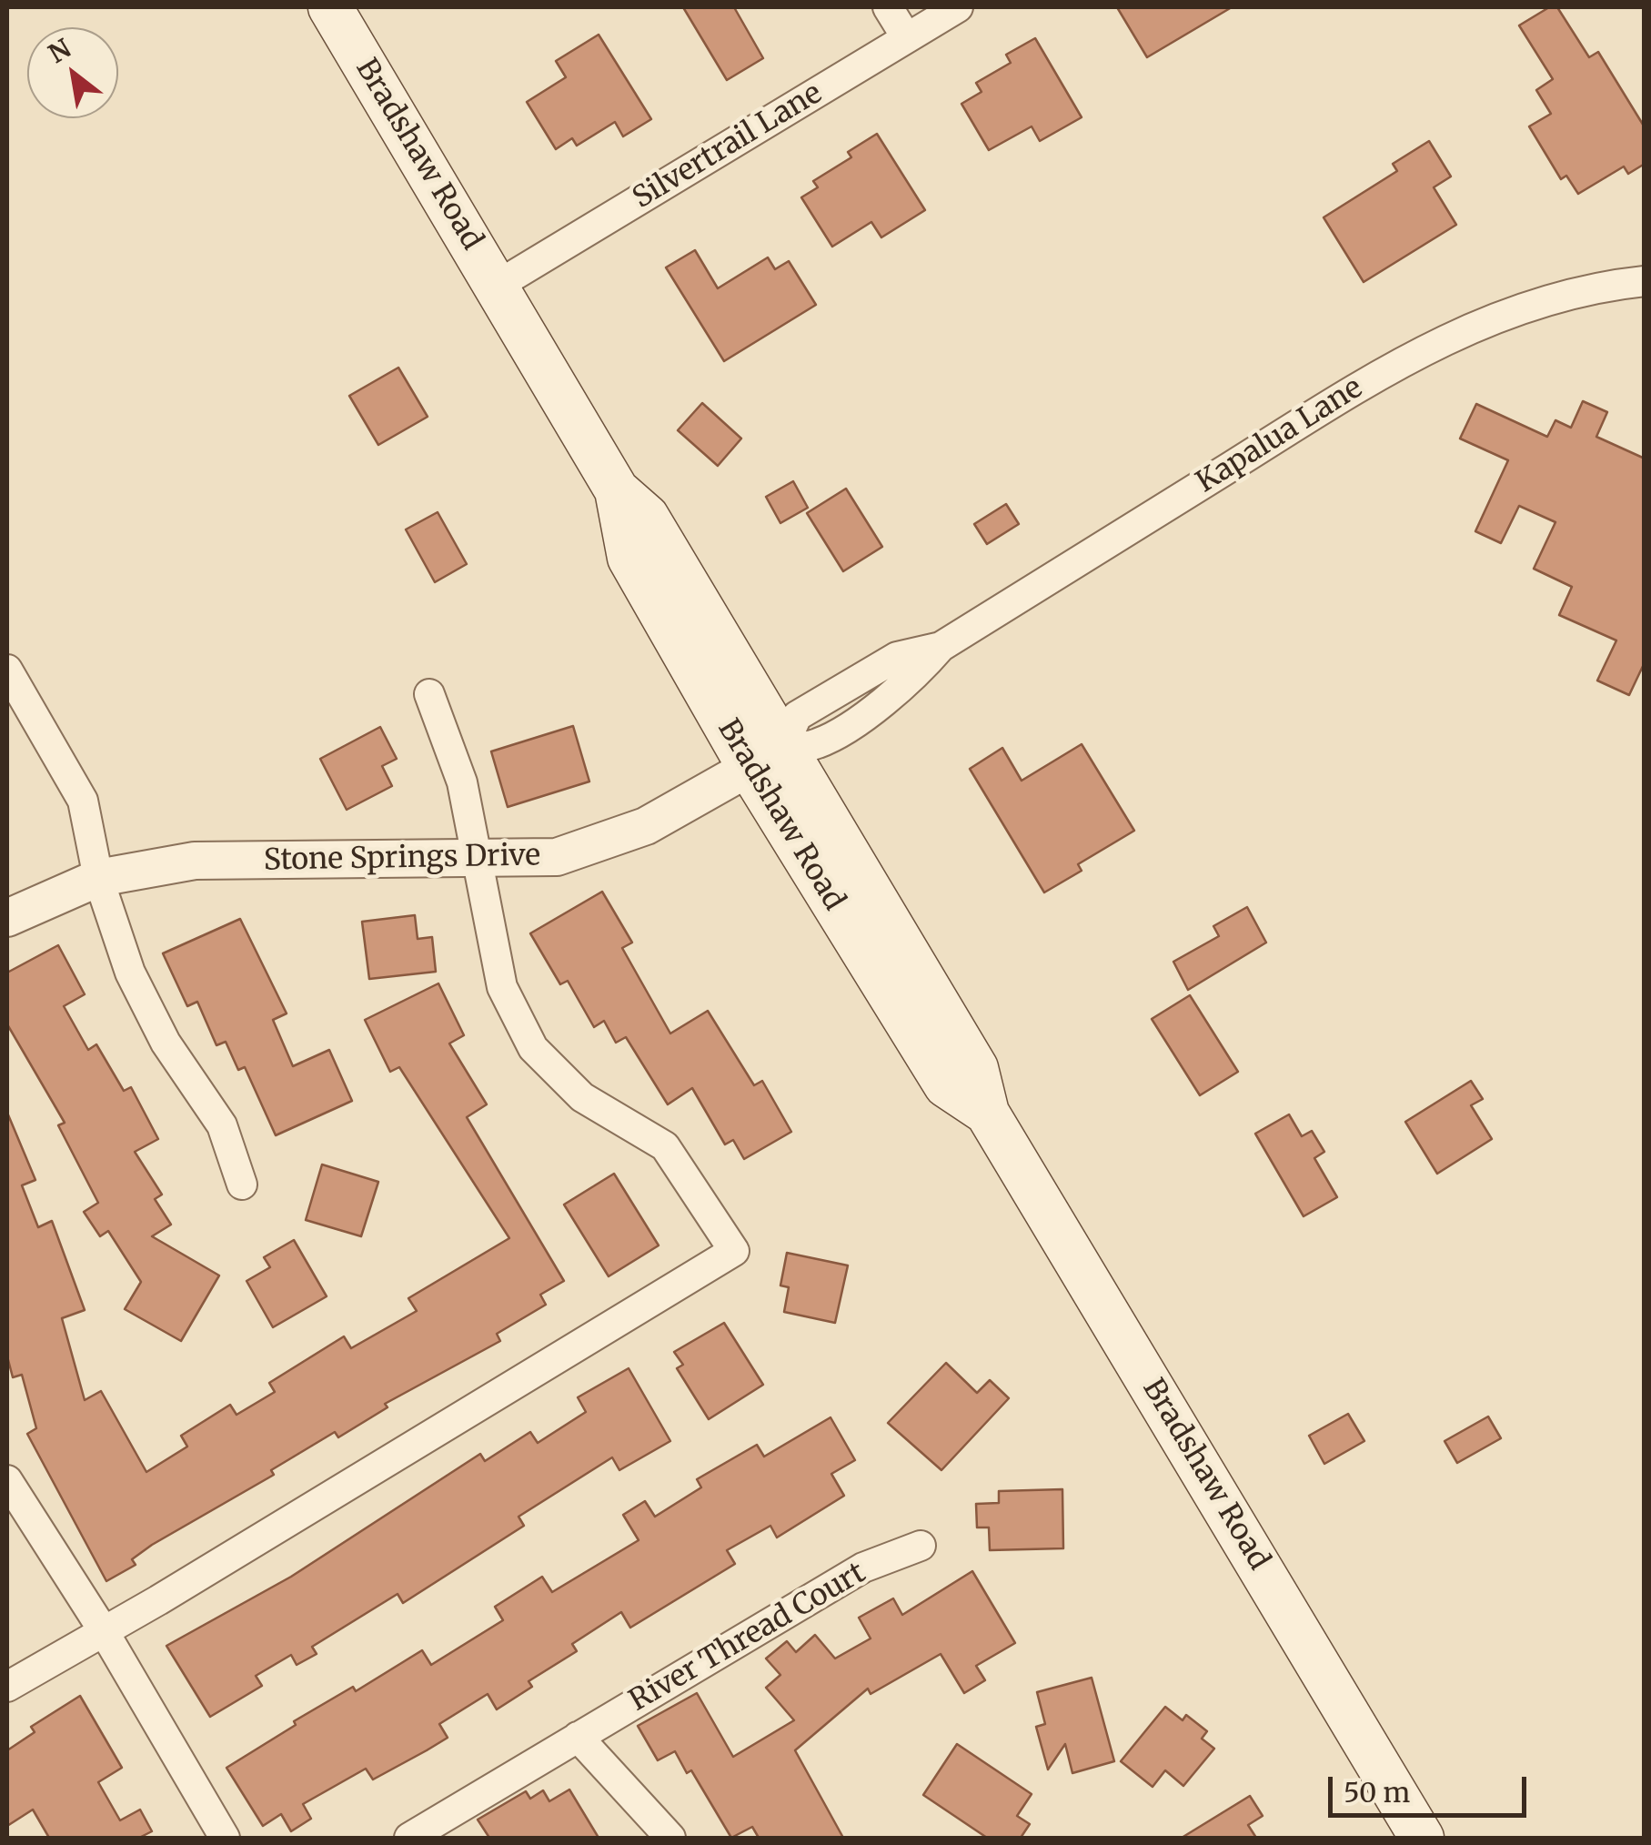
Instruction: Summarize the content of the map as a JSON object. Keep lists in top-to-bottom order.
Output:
{
  "streets": {
    "main road": ["Bradshaw Road"],
    "street": [
      "Silvertrail Lane",
      "Kapalua Lane",
      "Stone Springs Drive",
      "River Thread Court"
    ]
  },
  "crossings": [
    ["Silvertrail Lane", "Bradshaw Road"],
    ["Bradshaw Road", "Kapalua Lane"],
    ["Bradshaw Road", "Stone Springs Drive"],
    ["Kapalua Lane", "Stone Springs Drive"]
  ],
  "scale_bar": "50 m",
  "north": "top left"
}
